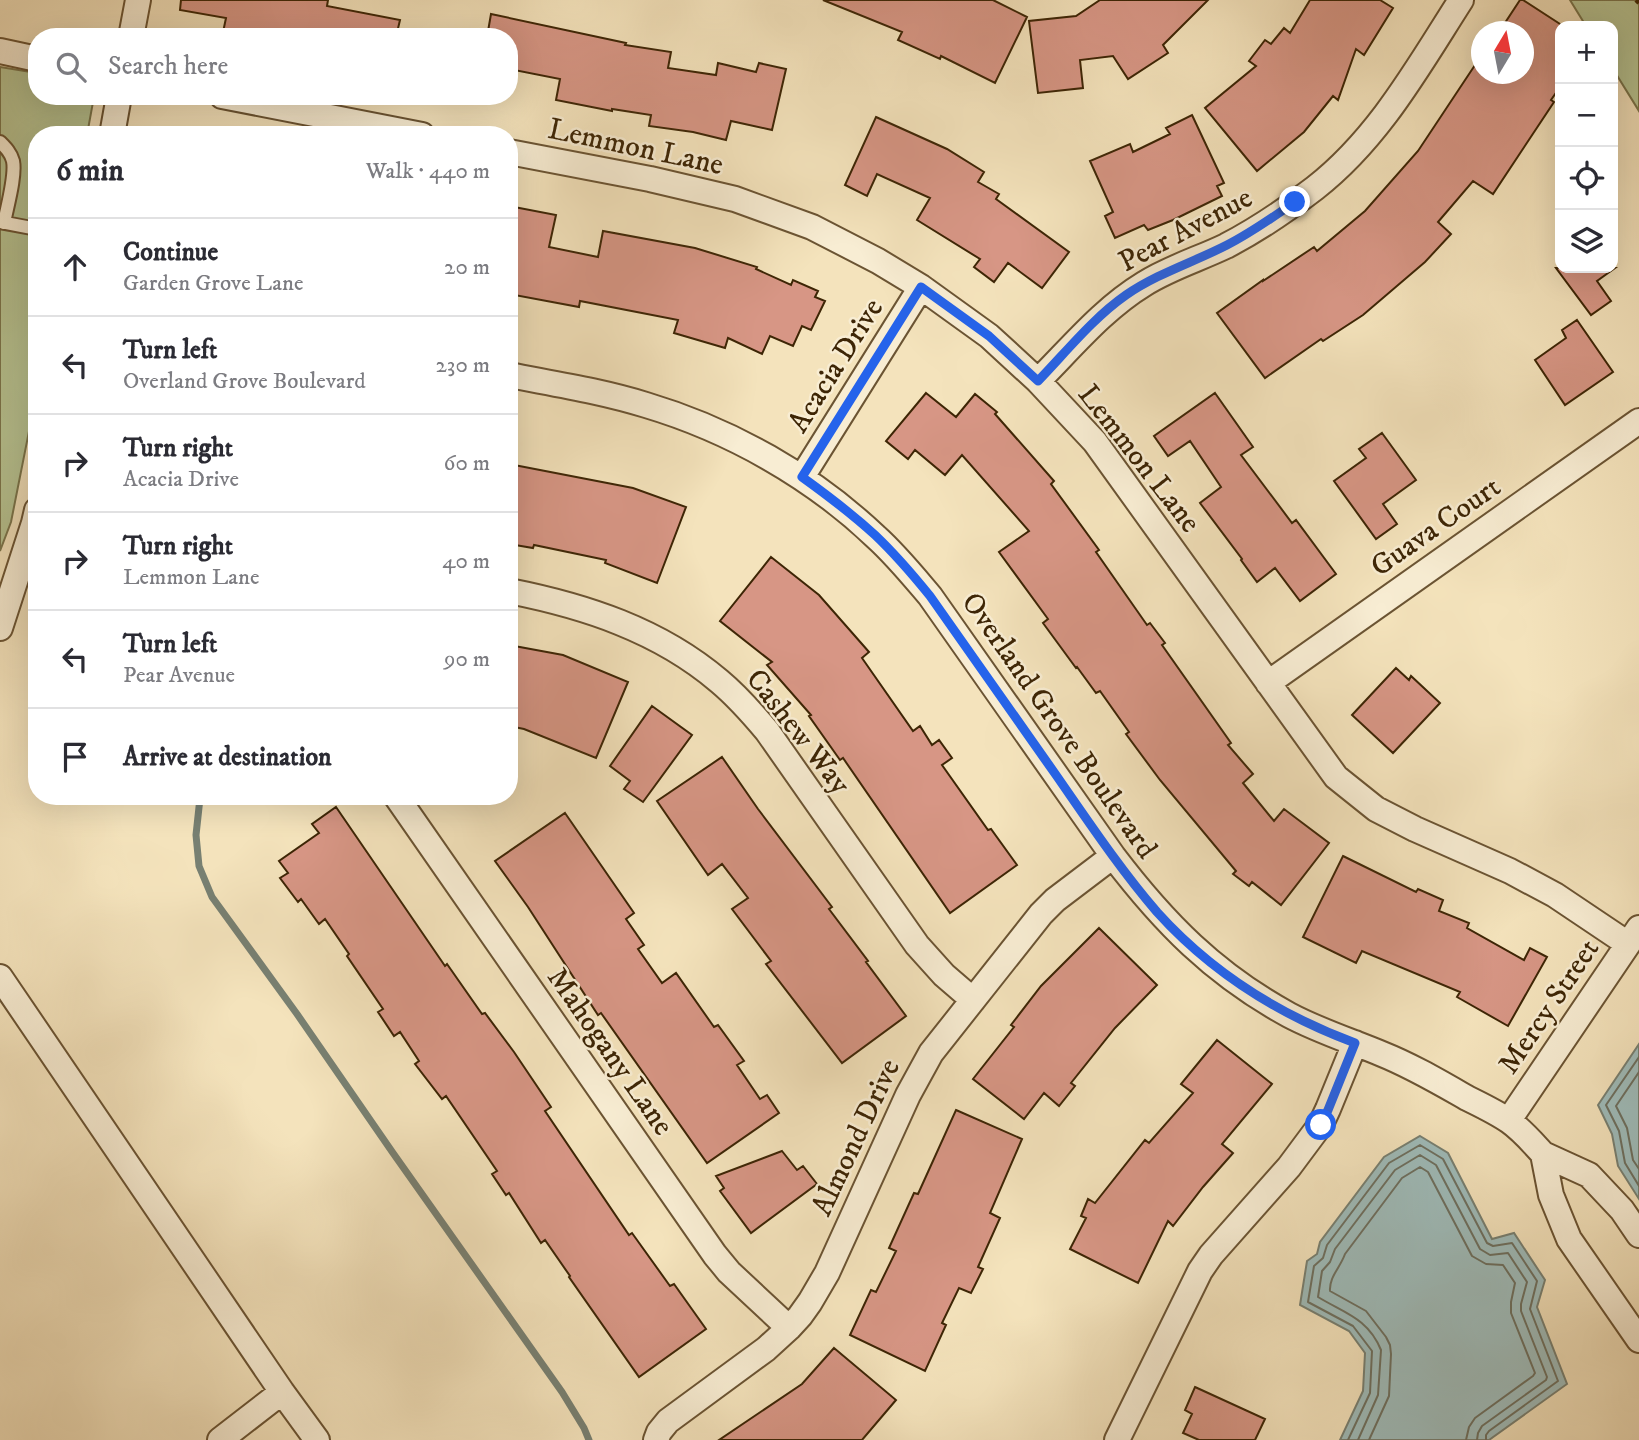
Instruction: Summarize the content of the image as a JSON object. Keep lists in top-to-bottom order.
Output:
{
  "streets": {
    "street": [
      "Lemmon Lane",
      "Pear Avenue",
      "Acacia Drive",
      "Guava Court",
      "Overland Grove Boulevard",
      "Cashew Way",
      "Mercy Street",
      "Mahogany Lane",
      "Almond Drive"
    ]
  },
  "crossings": [
    ["Lemmon Lane", "Pear Avenue"],
    ["Lemmon Lane", "Acacia Drive"],
    ["Lemmon Lane", "Guava Court"],
    ["Lemmon Lane", "Mercy Street"],
    ["Acacia Drive", "Overland Grove Boulevard"],
    ["Overland Grove Boulevard", "Mercy Street"],
    ["Overland Grove Boulevard", "Almond Drive"],
    ["Cashew Way", "Almond Drive"],
    ["Mahogany Lane", "Almond Drive"]
  ],
  "north": "top",
  "page": {
    "map_buttons": ["+", "−"],
    "search": "Search here",
    "heading": ["6 min", "Walk · 440 m"],
    "list": [
      ["Continue", "Garden Grove Lane", "20 m"],
      ["Turn left", "Overland Grove Boulevard", "230 m"],
      ["Turn right", "Acacia Drive", "60 m"],
      ["Turn right", "Lemmon Lane", "40 m"],
      ["Turn left", "Pear Avenue", "90 m"],
      "Arrive at destination"
    ]
  }
}
